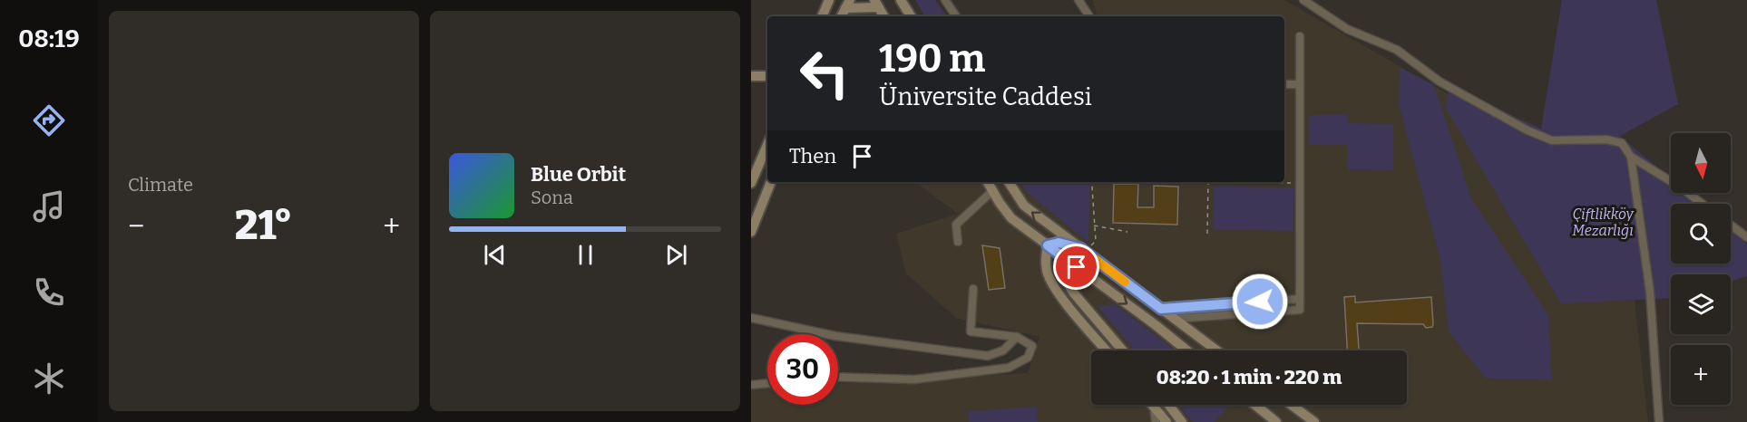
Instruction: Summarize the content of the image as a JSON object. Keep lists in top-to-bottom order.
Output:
{
  "parks": ["Çiftlikköy Mezarlığı"],
  "north": "bottom",
  "page": {
    "tabs": "08:19",
    "tile": "Climate",
    "turn": ["190 m", "Üniversite Caddesi"],
    "then": "Then",
    "map_buttons": "+",
    "song": ["Blue Orbit", "Sona"],
    "heat": ["−", "21°", "+"],
    "limit": "30",
    "trip": "08:20 · 1 min · 220 m"
  }
}
